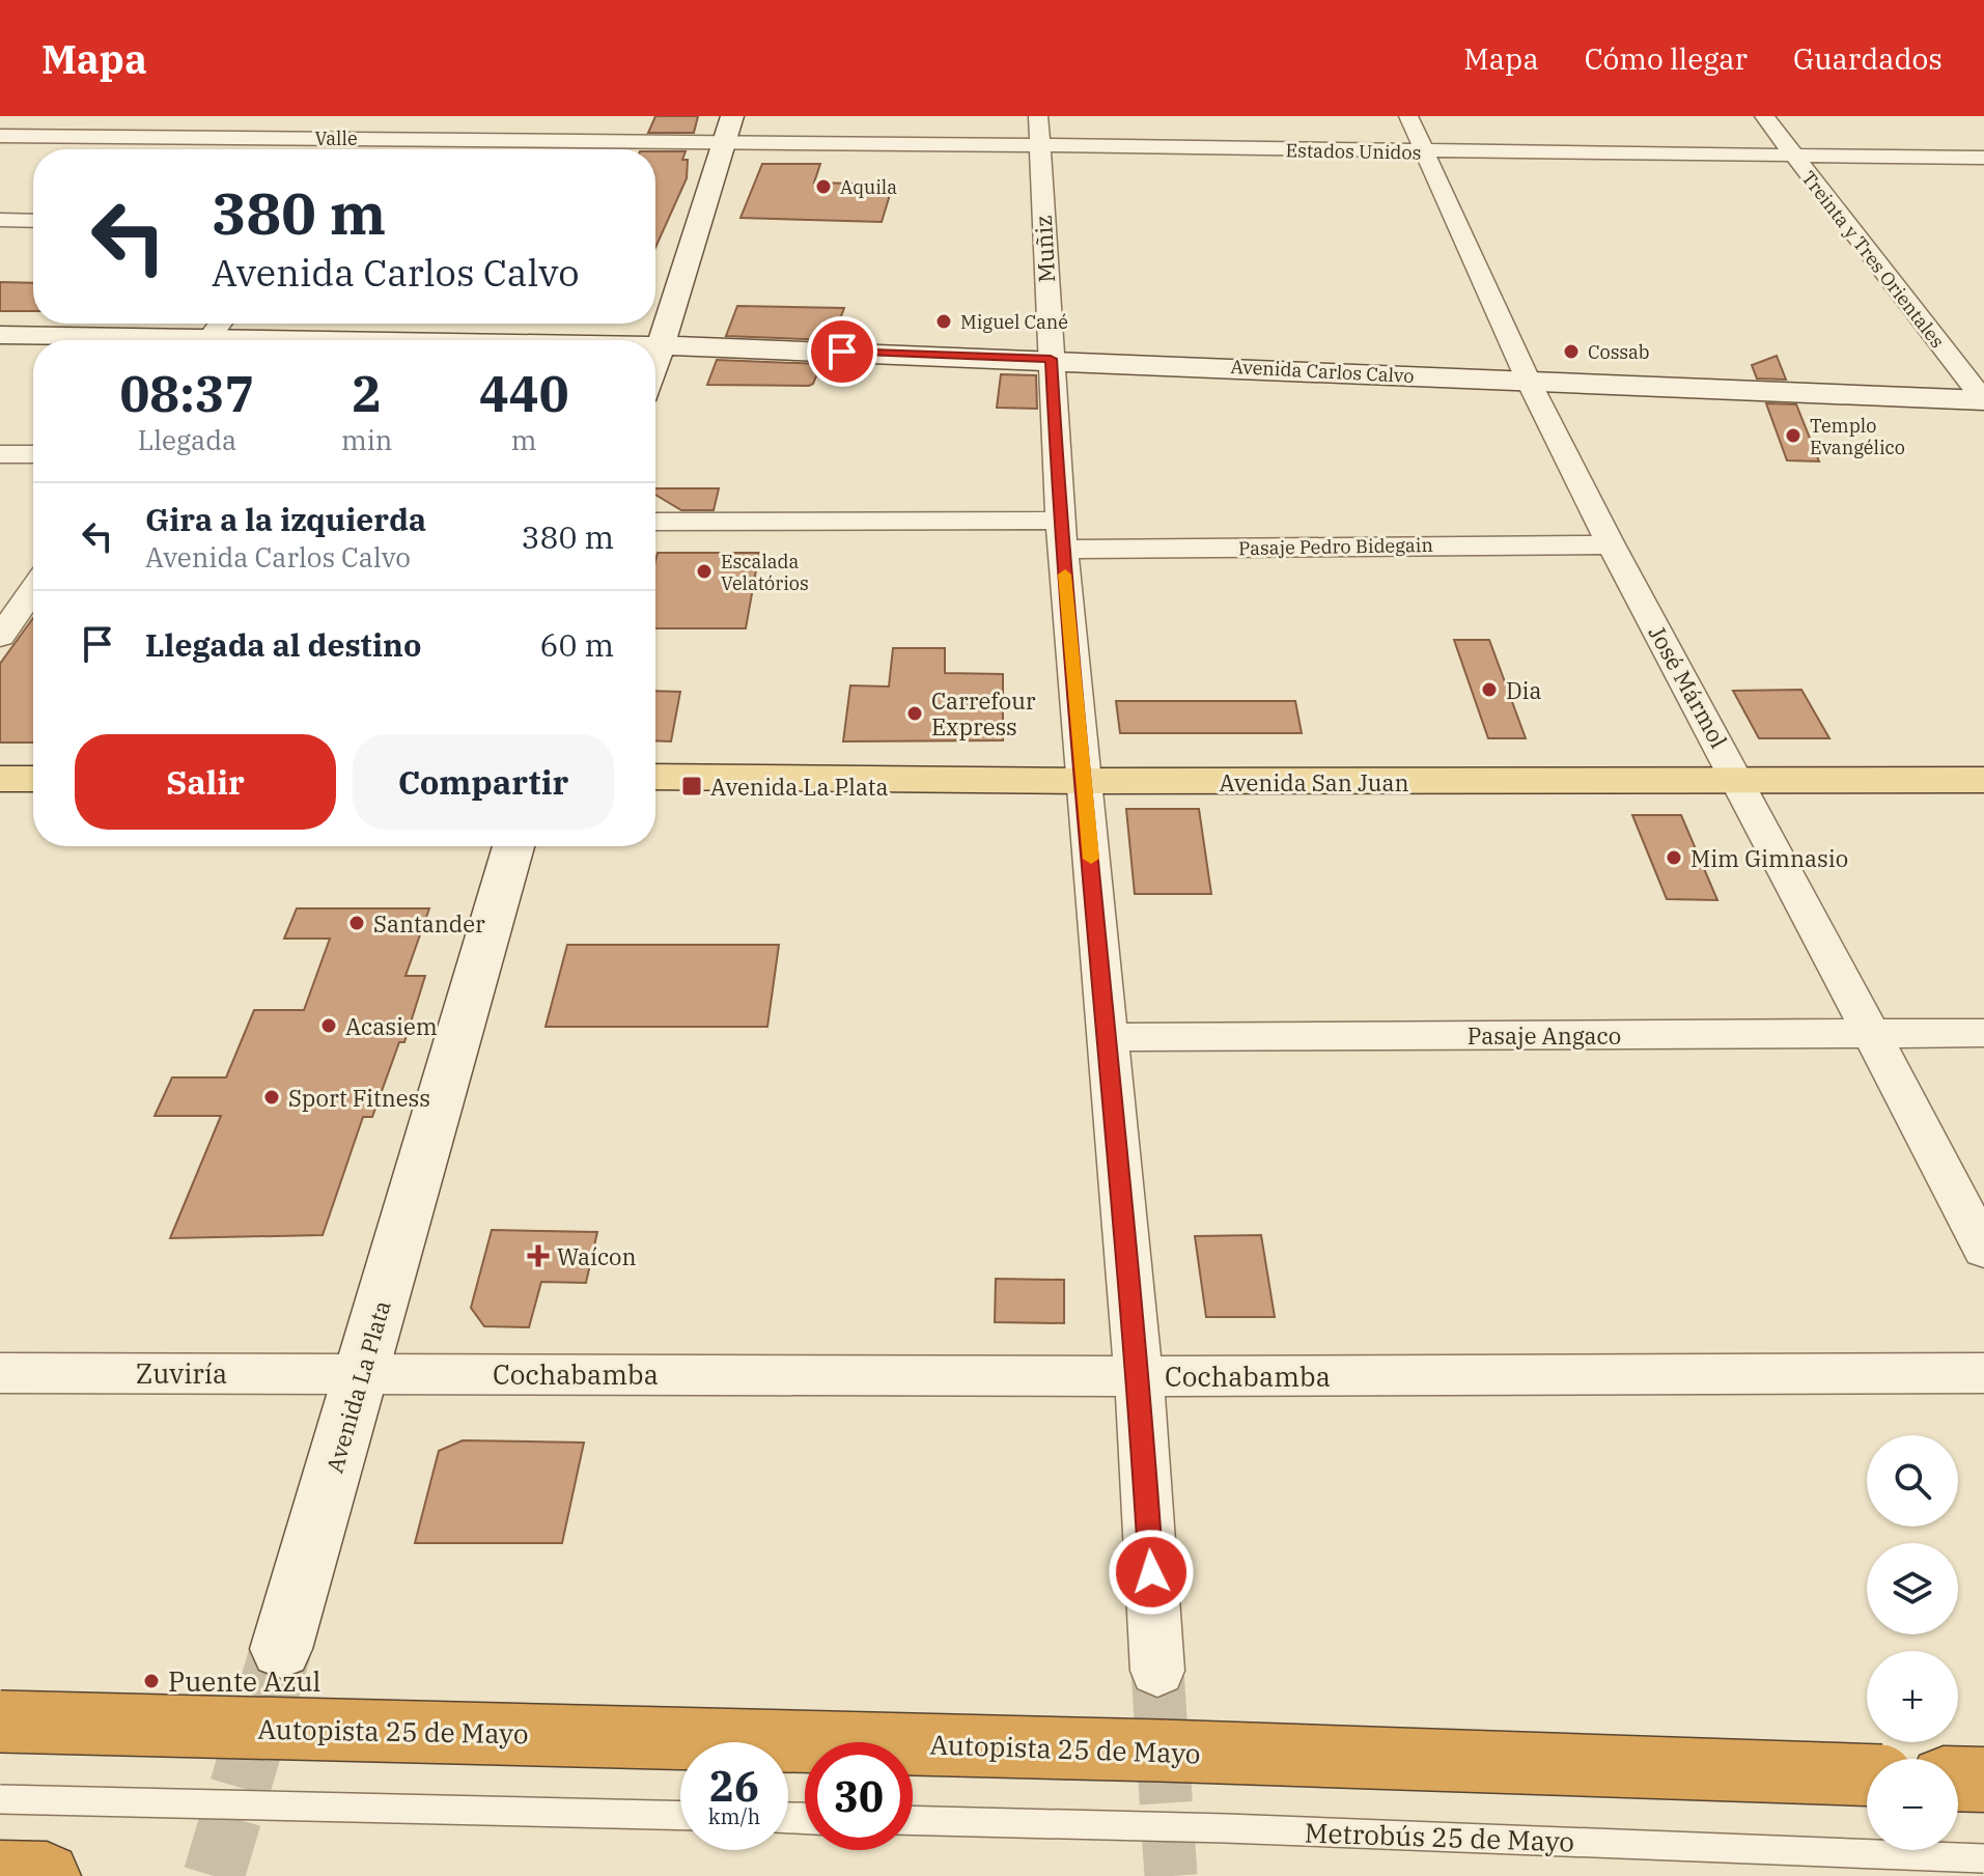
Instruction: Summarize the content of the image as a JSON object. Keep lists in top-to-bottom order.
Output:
{
  "streets": {
    "highway": ["Autopista 25 de Mayo"],
    "main road": ["Avenida Carlos Calvo", "Avenida San Juan", "Avenida La Plata"],
    "street": [
      "Valle",
      "Estados Unidos",
      "Muñiz",
      "Treinta y Tres Orientales",
      "Pasaje Pedro Bidegain",
      "José Mármol",
      "Pasaje Angaco",
      "Zuviría",
      "Cochabamba"
    ],
    "lane": ["Metrobús 25 de Mayo"]
  },
  "crossings": [
    ["Valle", "Estados Unidos"],
    ["Estados Unidos", "Muñiz"],
    ["Estados Unidos", "Treinta y Tres Orientales"],
    ["Estados Unidos", "José Mármol"],
    ["Muñiz", "Avenida Carlos Calvo"],
    ["Muñiz", "Pasaje Pedro Bidegain"],
    ["Muñiz", "Avenida San Juan"],
    ["Muñiz", "Pasaje Angaco"],
    ["Muñiz", "Cochabamba"],
    ["Treinta y Tres Orientales", "Avenida Carlos Calvo"],
    ["Avenida Carlos Calvo", "José Mármol"],
    ["Pasaje Pedro Bidegain", "José Mármol"],
    ["José Mármol", "Avenida San Juan"],
    ["José Mármol", "Pasaje Angaco"],
    ["Zuviría", "Cochabamba"],
    ["Zuviría", "Avenida La Plata"],
    ["Cochabamba", "Avenida La Plata"]
  ],
  "places": {
    "other": [
      "Aquila",
      "Miguel Cané",
      "Cossab",
      "Templo Evangélico",
      "Escalada Velatórios",
      "Dia",
      "Carrefour Express",
      "Mim Gimnasio",
      "Santander",
      "Acasiem",
      "Sport Fitness",
      "Puente Azul"
    ],
    "transit": ["Avenida La Plata"],
    "health": ["Waícon"]
  },
  "page": {
    "header": "Mapa",
    "nav": ["Mapa", "Cómo llegar", "Guardados"],
    "turn": ["380 m", "Avenida Carlos Calvo"],
    "eta": [
      "08:37",
      "Llegada",
      "2",
      "min",
      "440",
      "m"
    ],
    "list": [
      {
        "name": "Gira a la izquierda",
        "note": "Avenida Carlos Calvo",
        "value": "380 m"
      },
      {
        "name": "Llegada al destino",
        "value": "60 m"
      }
    ],
    "buttons": ["Salir", "Compartir"],
    "map_buttons": ["+", "−"],
    "speed": "26 km/h",
    "limit": "30"
  }
}
